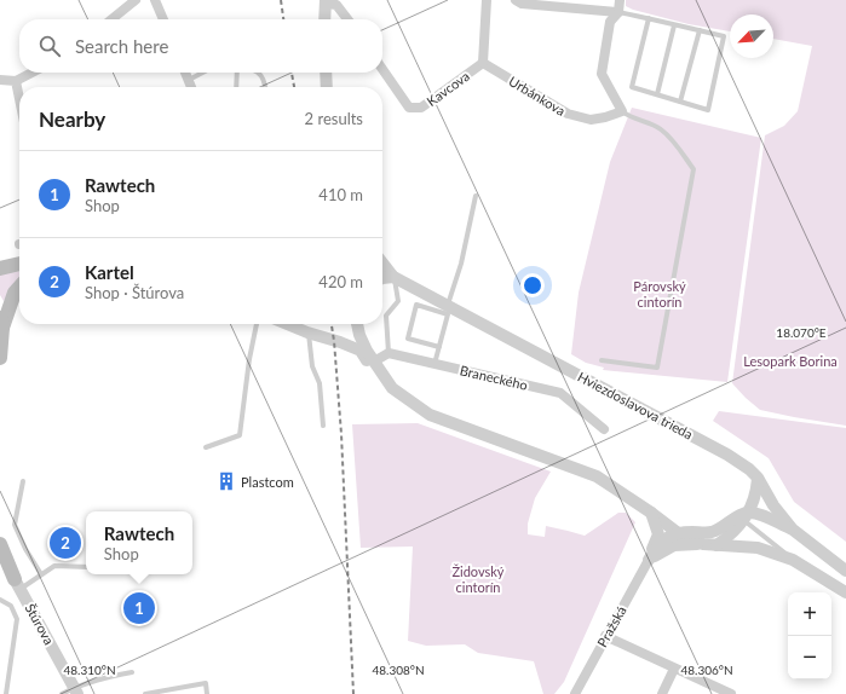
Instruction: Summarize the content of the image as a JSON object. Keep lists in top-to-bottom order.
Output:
{
  "streets": {
    "street": [
      "Kavcova",
      "Urbánkova",
      "Braneckého",
      "Hviezdoslavova trieda",
      "Štúrova",
      "Pražská"
    ]
  },
  "crossings": [
    ["Kavcova", "Urbánkova"]
  ],
  "parks": ["Párovský cintorín", "Lesopark Borina", "Židovský cintorín"],
  "places": {
    "building": ["Plastcom"]
  },
  "north": "bottom left",
  "page": {
    "search": "Search here",
    "heading": ["Nearby", "2 results"],
    "list": [
      {
        "mark": "1",
        "name": "Rawtech",
        "note": "Shop",
        "value": "410 m"
      },
      {
        "mark": "2",
        "name": "Kartel",
        "note": "Shop · Štúrova",
        "value": "420 m"
      }
    ],
    "popup": ["Rawtech", "Shop"],
    "pins": ["2", "1"],
    "map_buttons": ["+", "−"]
  },
  "coordinates": [
    "18.070°E",
    "48.310°N",
    "48.308°N",
    "48.306°N"
  ]
}
